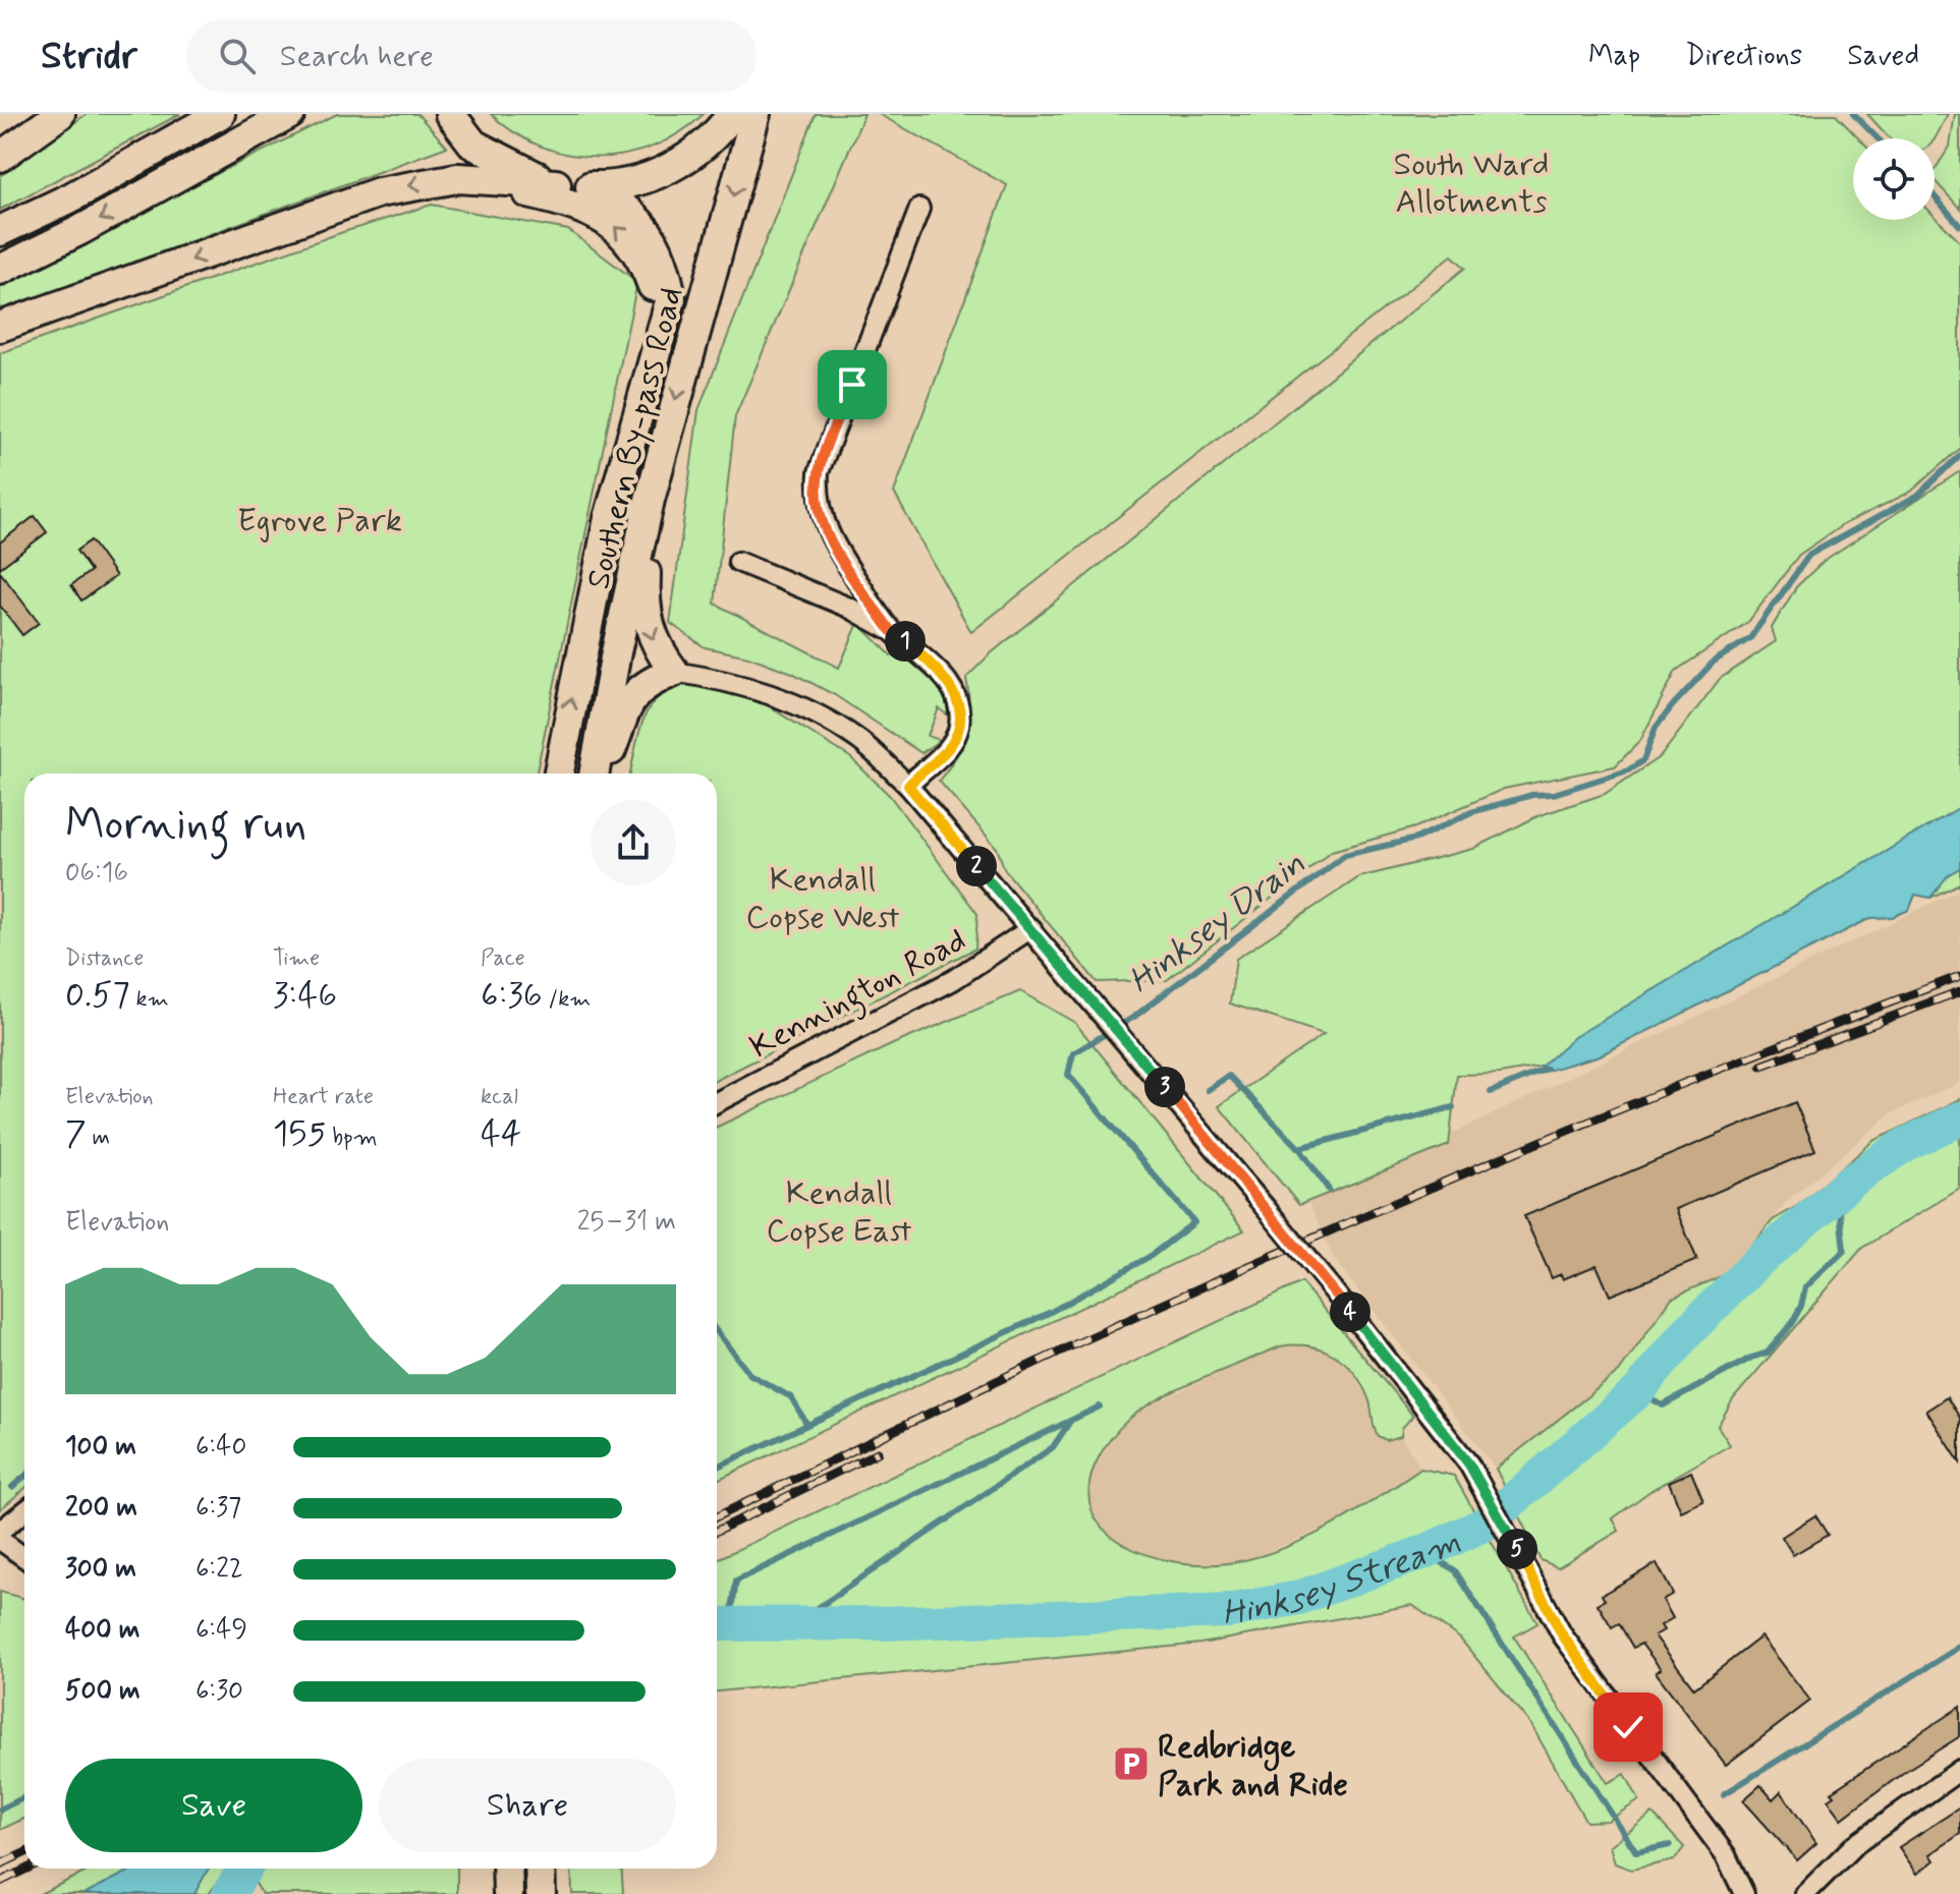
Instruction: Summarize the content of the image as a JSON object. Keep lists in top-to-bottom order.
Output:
{
  "streets": {
    "highway": ["Southern By-pass Road"],
    "street": ["Kennington Road"]
  },
  "water": ["Hinksey Drain", "Hinksey Stream"],
  "parks": [
    "South Ward Allotments",
    "Egrove Park",
    "Kendall Copse West",
    "Kendall Copse East"
  ],
  "places": {
    "parking": ["Redbridge Park and Ride"]
  },
  "page": {
    "header": "Stridr",
    "search": "Search here",
    "nav": ["Map", "Directions", "Saved"],
    "pins": [
      "1",
      "2",
      "3",
      "4",
      "5"
    ],
    "heading": ["Morning run", "06:16"],
    "stats": [
      ["Distance", "0.57 km"],
      ["Time", "3:46"],
      ["Pace", "6:36 /km"],
      ["Elevation", "7 m"],
      ["Heart rate", "155 bpm"],
      ["kcal", "44"]
    ],
    "chart": ["Elevation", "25–31 m"],
    "list": [
      {
        "name": "100 m",
        "note": "6:40"
      },
      {
        "name": "200 m",
        "note": "6:37"
      },
      {
        "name": "300 m",
        "note": "6:22"
      },
      {
        "name": "400 m",
        "note": "6:49"
      },
      {
        "name": "500 m",
        "note": "6:30"
      }
    ],
    "buttons": ["Save", "Share"]
  }
}
